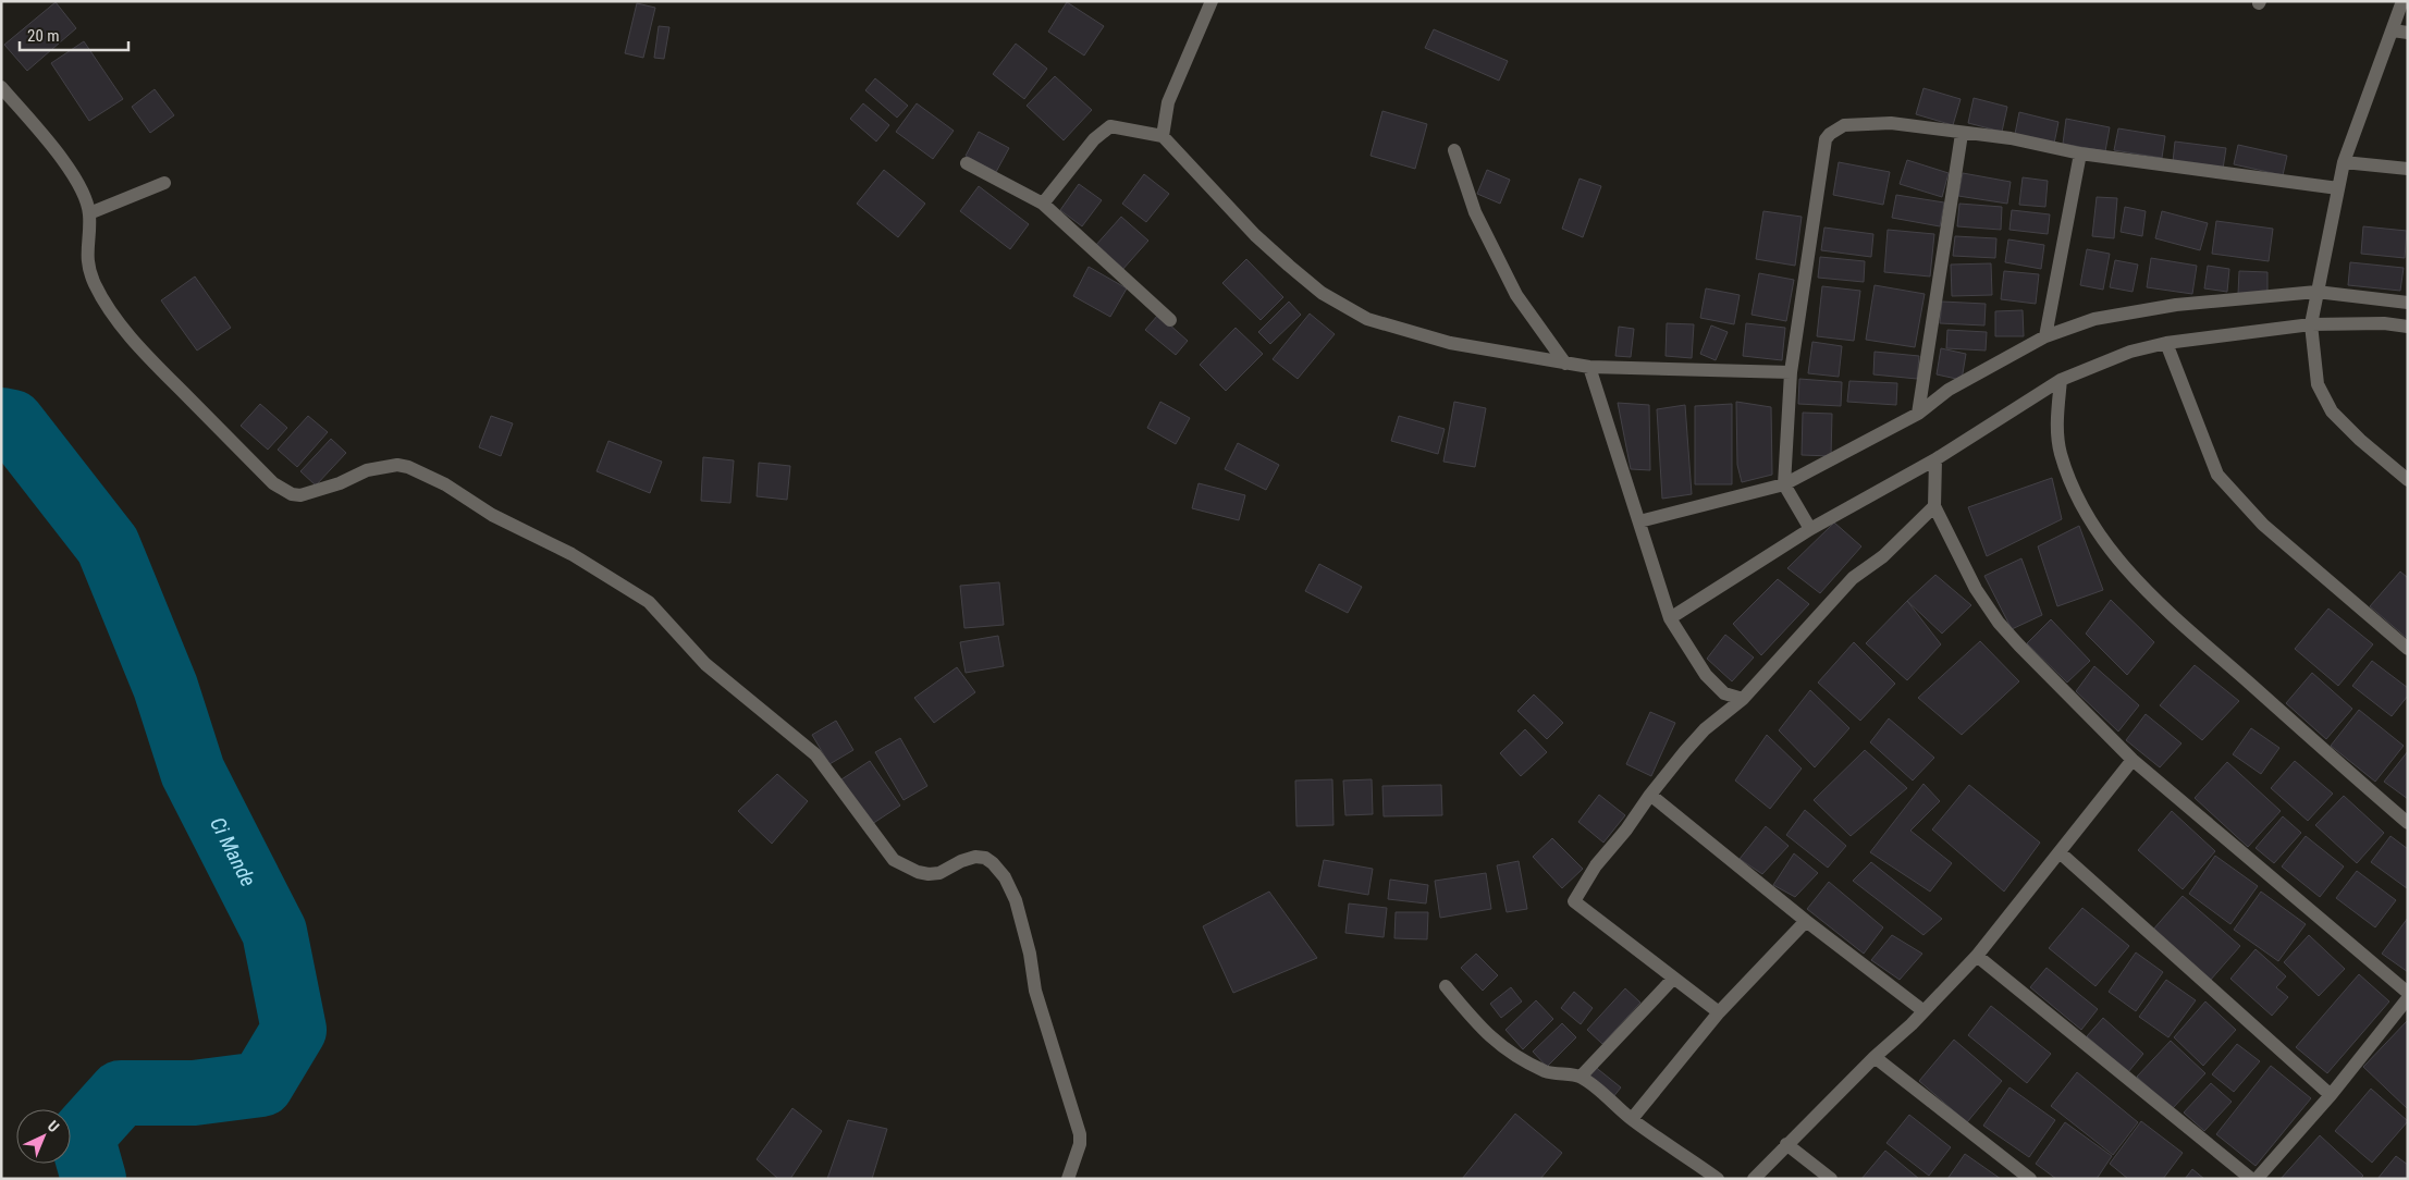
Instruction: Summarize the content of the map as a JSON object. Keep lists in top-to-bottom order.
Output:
{
  "water": ["Ci Mande"],
  "scale_bar": "20 m",
  "north": "top right"
}
